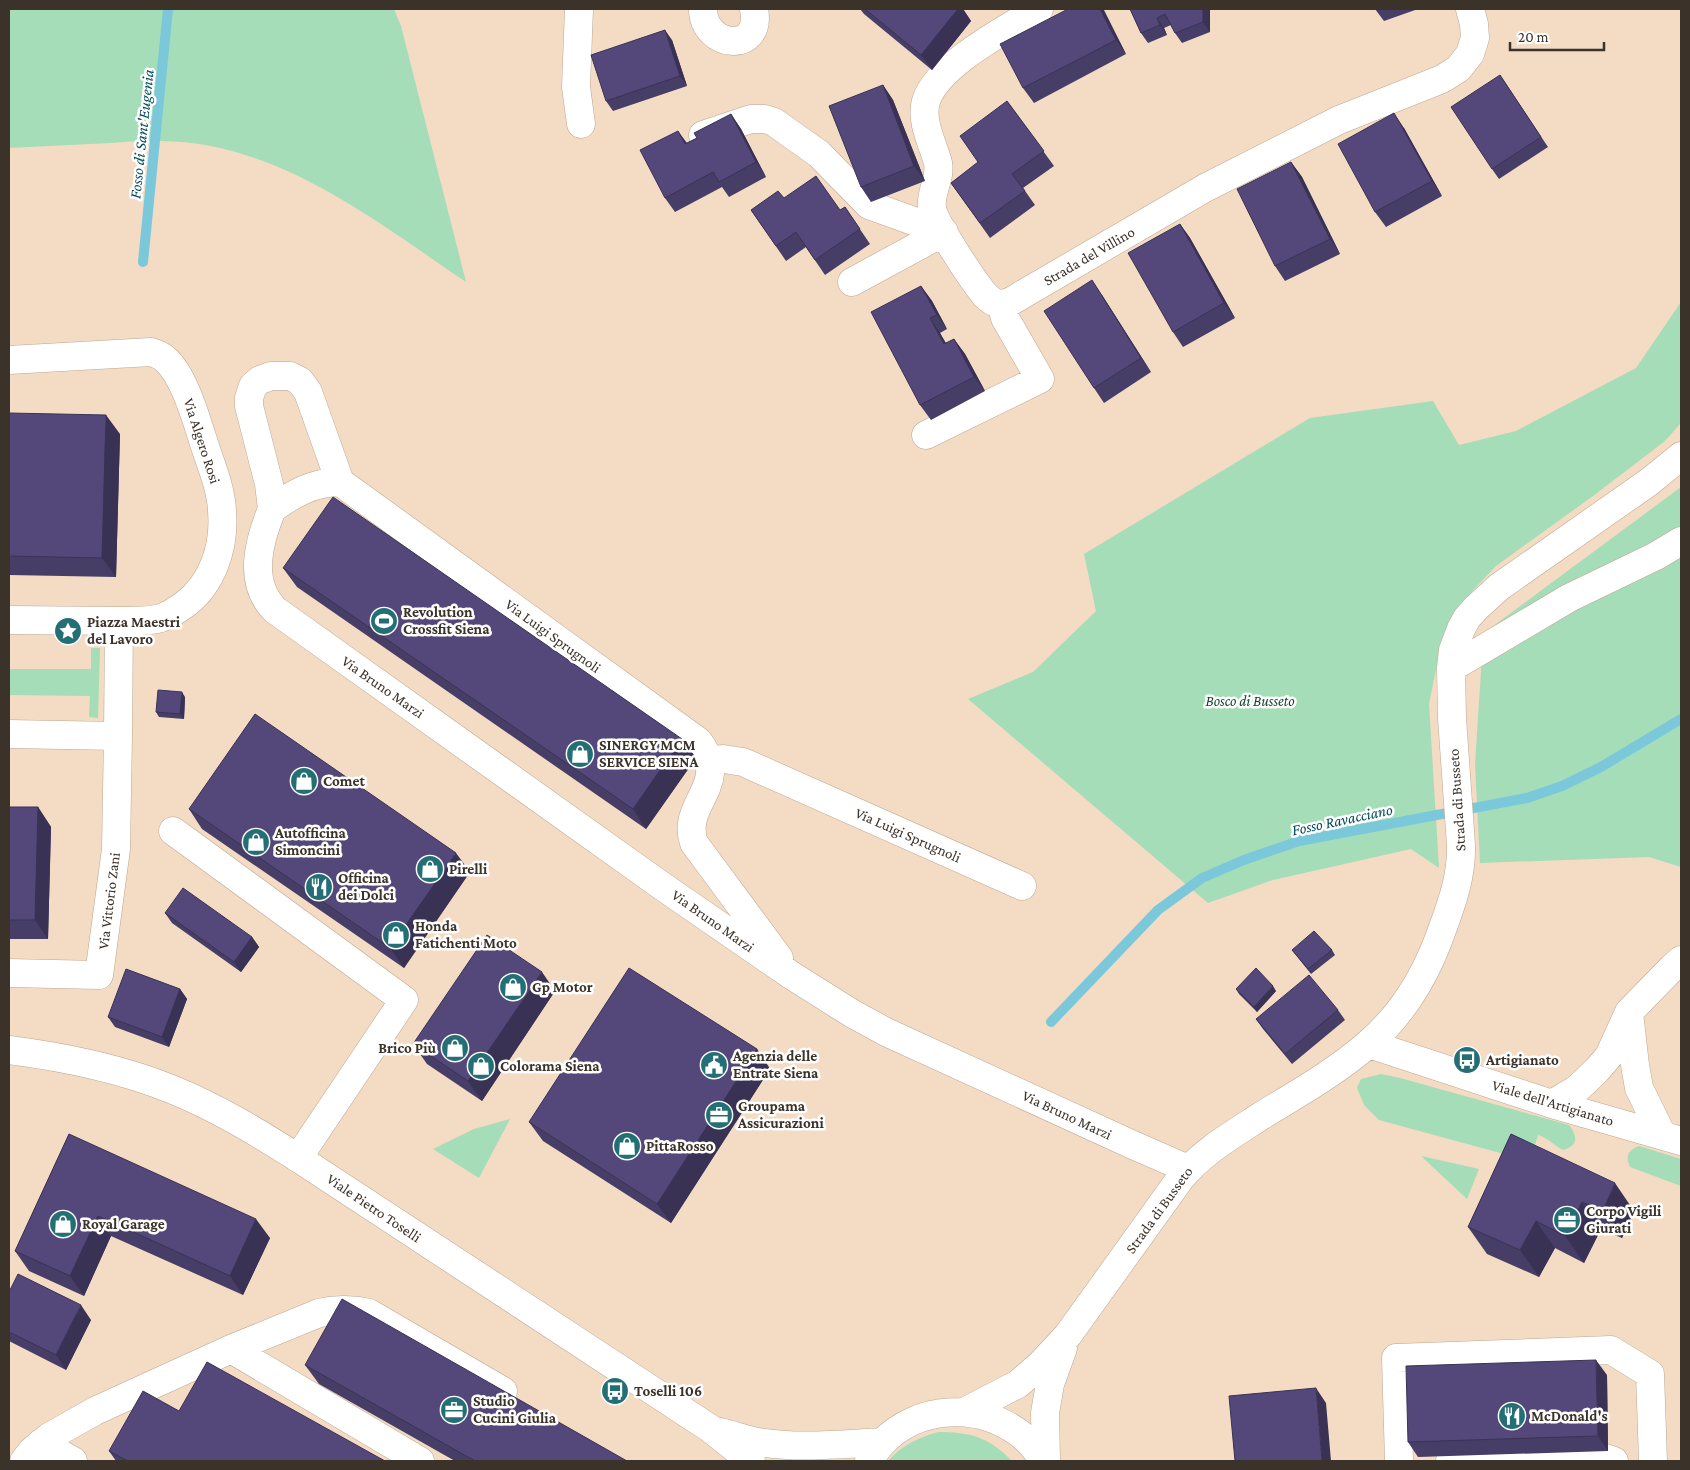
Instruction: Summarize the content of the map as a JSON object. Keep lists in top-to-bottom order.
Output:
{
  "streets": {
    "street": [
      "Strada del Villino",
      "Via Algero Rosi",
      "Via Luigi Sprugnoli",
      "Via Bruno Marzi",
      "Strada di Busseto",
      "Via Vittorio Zani",
      "Viale dell'Artigianato",
      "Viale Pietro Toselli"
    ]
  },
  "crossings": [
    ["Via Bruno Marzi", "Strada di Busseto"],
    ["Strada di Busseto", "Viale dell'Artigianato"],
    ["Strada di Busseto", "Viale Pietro Toselli"]
  ],
  "water": ["Fosso di Sant'Eugenia", "Fosso Ravacciano"],
  "parks": ["Bosco di Busseto"],
  "places": {
    "sports": ["Revolution Crossfit Siena"],
    "place": ["Piazza Maestri del Lavoro"],
    "shop": [
      "SINERGY MCM SERVICE SIENA",
      "Comet",
      "Autofficina Simoncini",
      "Pirelli",
      "Honda Fatichenti Moto",
      "Gp Motor",
      "Brico Più",
      "Colorama Siena",
      "PittaRosso",
      "Royal Garage"
    ],
    "restaurant": ["Officina dei Dolci", "McDonald's"],
    "bus stop": ["Artigianato", "Toselli 106"],
    "public building": ["Agenzia delle Entrate Siena"],
    "office": ["Groupama Assicurazioni", "Corpo Vigili Giurati", "Studio Cucini Giulia"]
  },
  "scale_bar": "20 m"
}
